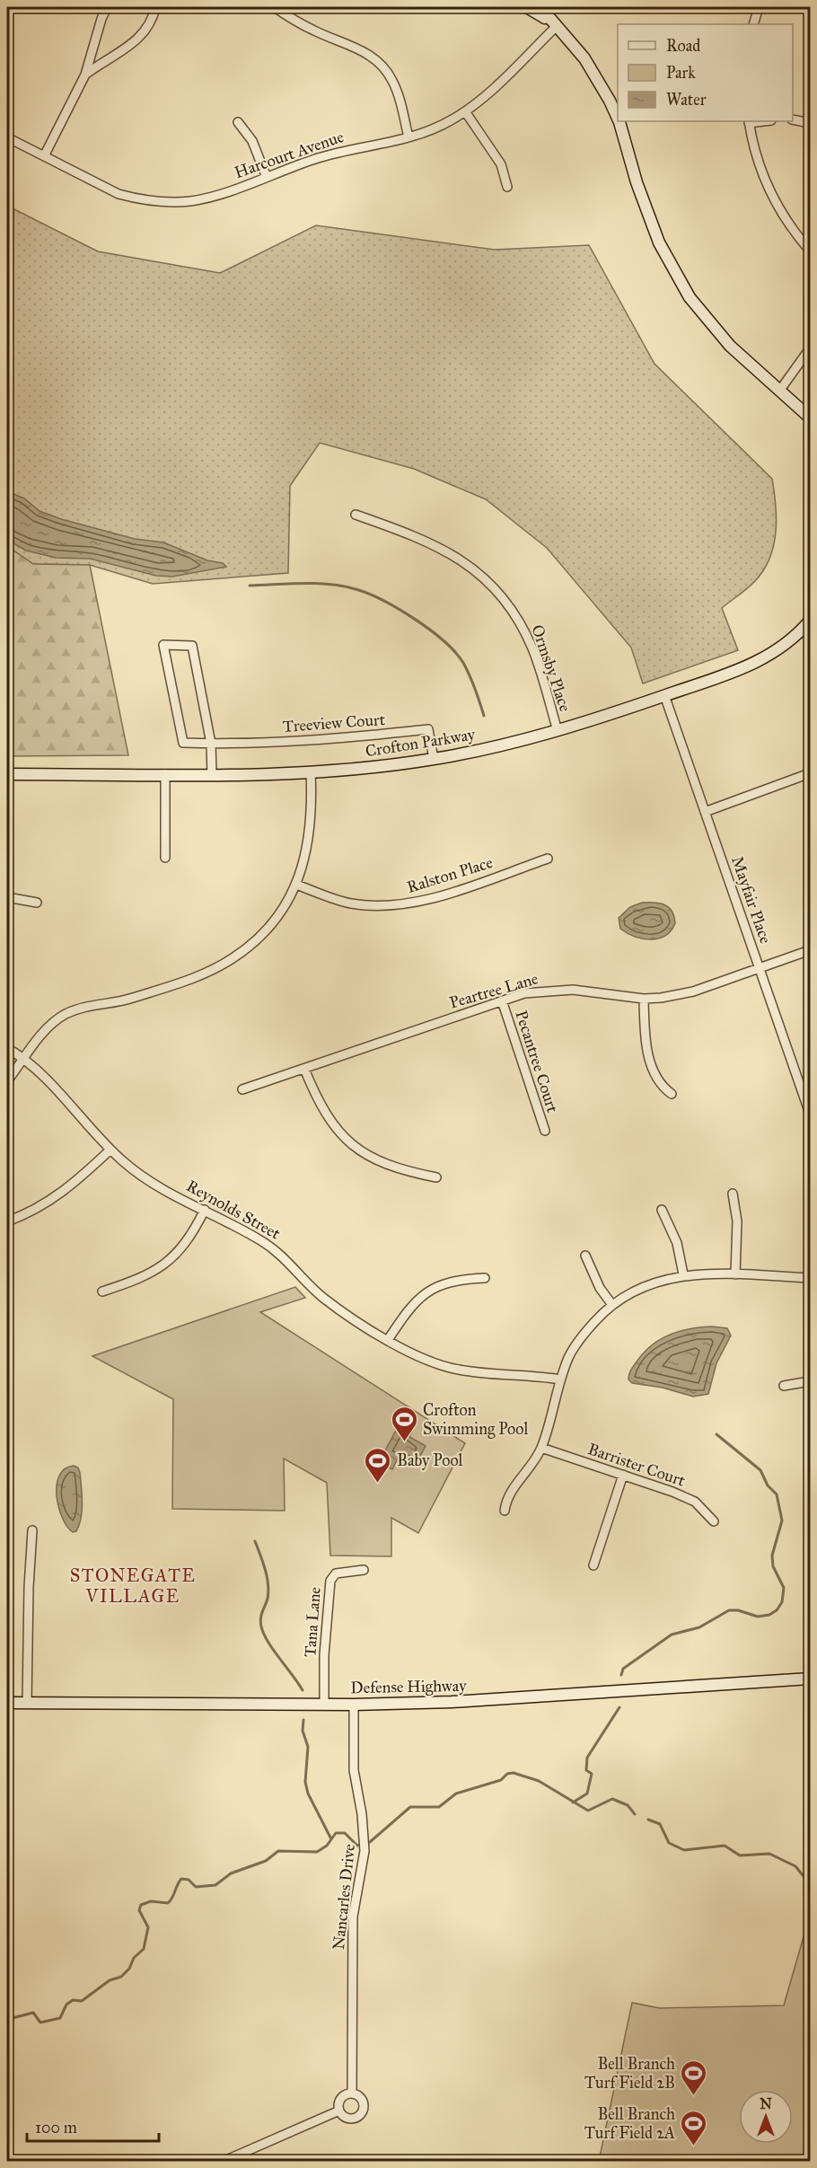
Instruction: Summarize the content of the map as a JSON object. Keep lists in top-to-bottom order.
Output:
{
  "streets": {
    "street": [
      "Harcourt Avenue",
      "Ormsby Place",
      "Treeview Court",
      "Crofton Parkway",
      "Ralston Place",
      "Mayfair Place",
      "Peartree Lane",
      "Pecantree Court",
      "Reynolds Street",
      "Barrister Court",
      "Tana Lane",
      "Defense Highway",
      "Nancarles Drive"
    ]
  },
  "crossings": [
    ["Ormsby Place", "Crofton Parkway"],
    ["Treeview Court", "Crofton Parkway"],
    ["Crofton Parkway", "Mayfair Place"],
    ["Mayfair Place", "Peartree Lane"],
    ["Peartree Lane", "Pecantree Court"],
    ["Tana Lane", "Defense Highway"],
    ["Defense Highway", "Nancarles Drive"]
  ],
  "districts": ["STONEGATE VILLAGE"],
  "places": {
    "sports": [
      "Crofton Swimming Pool",
      "Baby Pool",
      "Bell Branch Turf Field 2B",
      "Bell Branch Turf Field 2A"
    ]
  },
  "legend": ["Road", "Park", "Water"],
  "scale_bar": "100 m",
  "north": "top"
}
